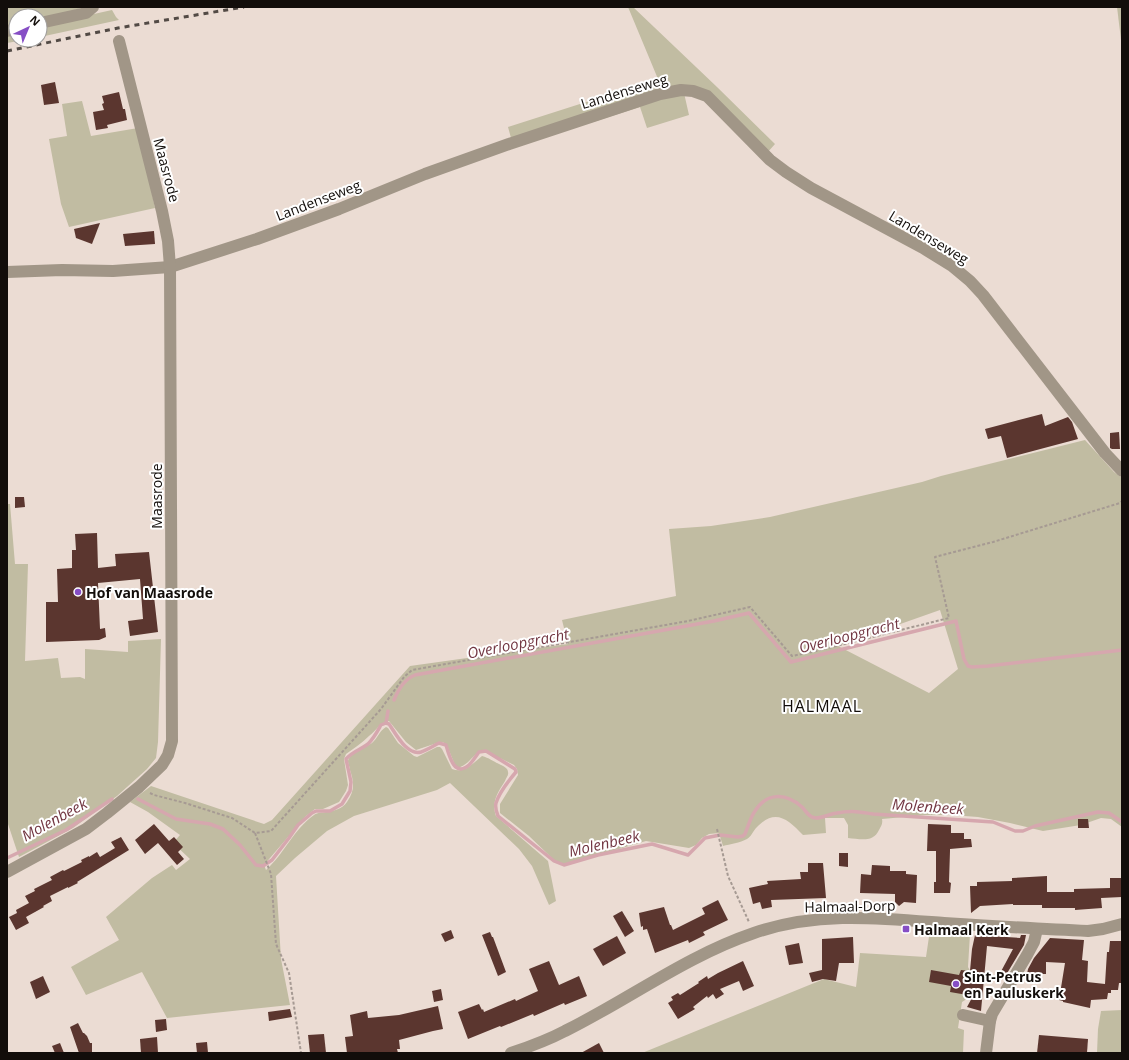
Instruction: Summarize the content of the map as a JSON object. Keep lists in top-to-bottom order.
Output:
{
  "streets": {
    "street": ["Landenseweg", "Maasrode", "Halmaal-Dorp"]
  },
  "crossings": [
    ["Landenseweg", "Maasrode"]
  ],
  "districts": ["HALMAAL"],
  "water": ["Overloopgracht", "Molenbeek"],
  "places": {
    "other": ["Hof van Maasrode", "Sint-Petrus en Pauluskerk"],
    "transit": ["Halmaal Kerk"]
  },
  "north": "top right"
}
